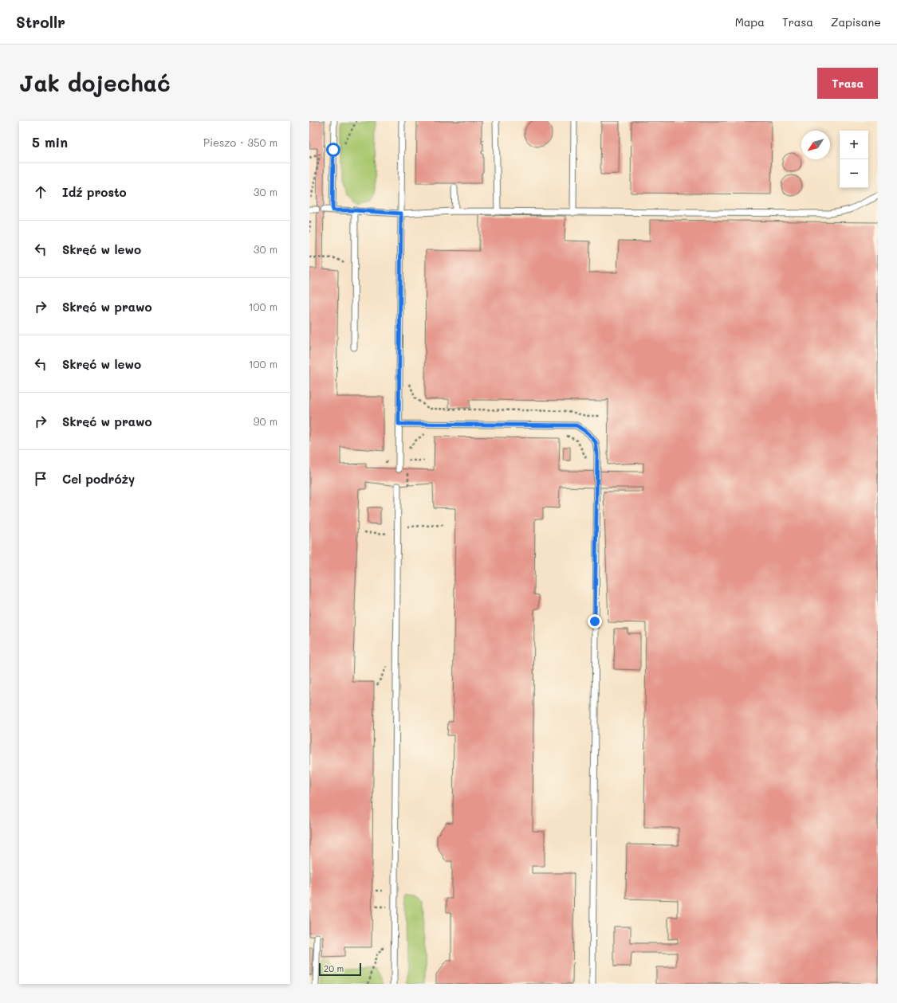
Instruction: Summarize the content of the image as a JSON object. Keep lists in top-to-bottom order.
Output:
{
  "scale_bar": "20 m",
  "north": "bottom left",
  "page": {
    "header": "Strollr",
    "nav": ["Mapa", "Trasa", "Zapisane"],
    "buttons": "Trasa",
    "title": "Jak dojechać",
    "heading": ["5 min", "Pieszo · 350 m"],
    "map_buttons": ["+", "−"],
    "list": [
      ["Idź prosto", "30 m"],
      ["Skręć w lewo", "30 m"],
      ["Skręć w prawo", "100 m"],
      ["Skręć w lewo", "100 m"],
      ["Skręć w prawo", "90 m"],
      "Cel podróży"
    ],
    "scale": "20 m"
  }
}
